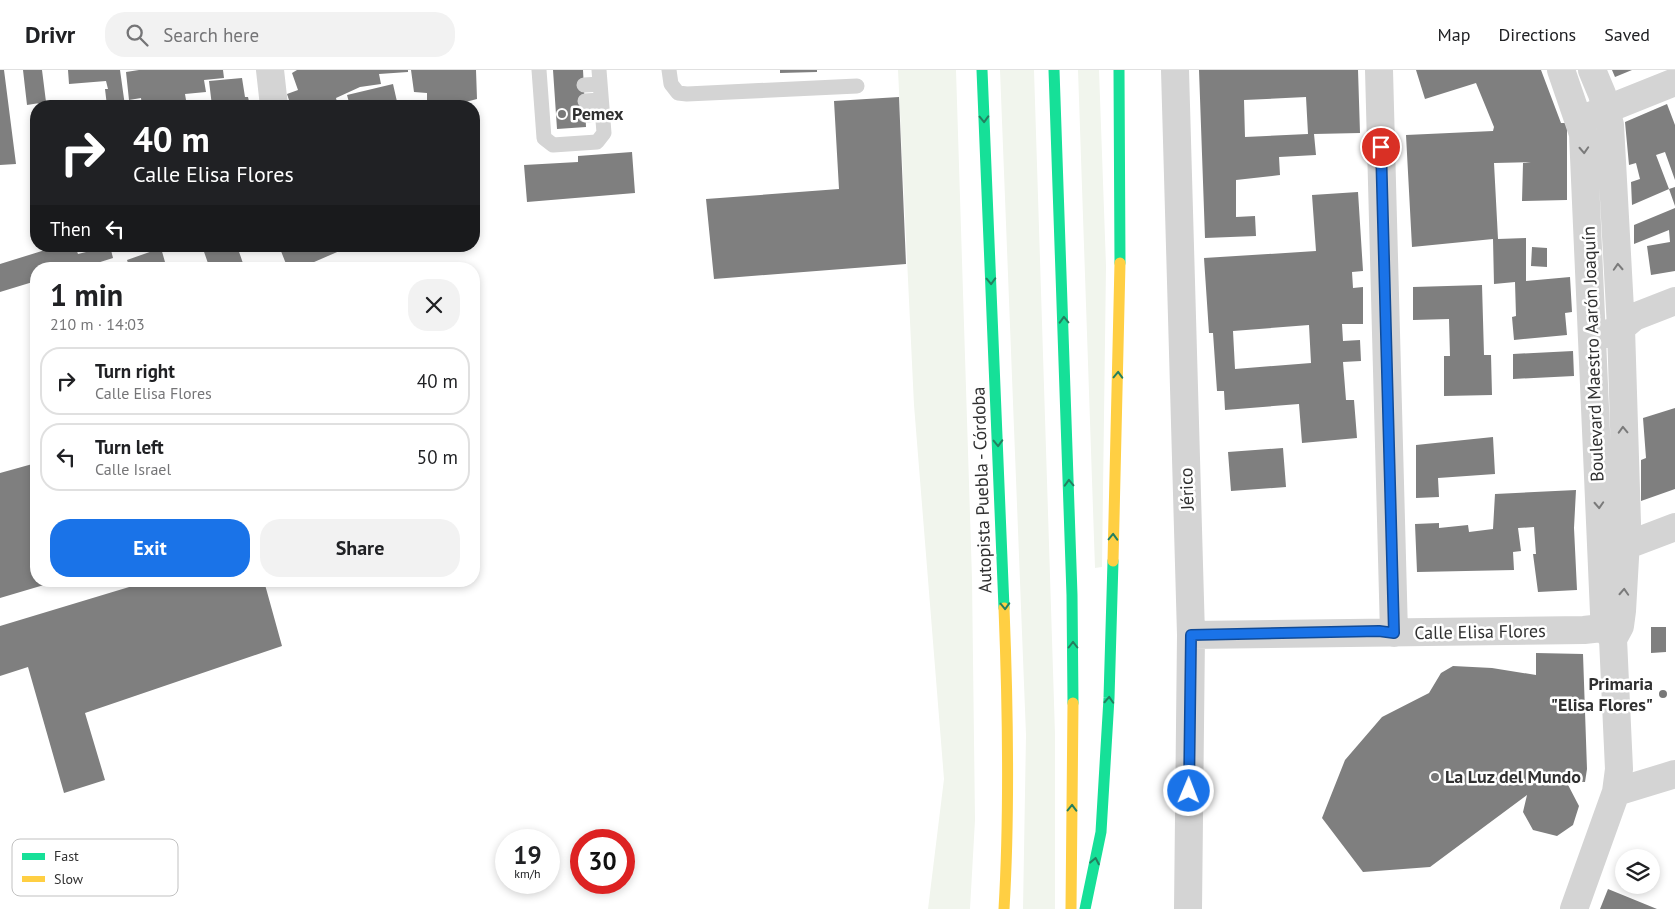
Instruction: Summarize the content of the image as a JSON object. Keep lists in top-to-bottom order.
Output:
{
  "streets": {
    "highway": ["Autopista Puebla - Córdoba"],
    "street": ["Boulevard Maestro Aarón Joaquín", "Jérico", "Calle Elisa Flores"]
  },
  "crossings": [
    ["Boulevard Maestro Aarón Joaquín", "Calle Elisa Flores"],
    ["Jérico", "Calle Elisa Flores"]
  ],
  "places": ["Pemex", "Primaria \"Elisa Flores\"", "La Luz del Mundo"],
  "legend": ["Fast", "Slow"],
  "page": {
    "header": "Drivr",
    "search": "Search here",
    "nav": ["Map", "Directions", "Saved"],
    "turn": ["40 m", "Calle Elisa Flores"],
    "then": "Then",
    "heading": ["1 min", "210 m · 14:03"],
    "list": [
      {
        "name": "Turn right",
        "note": "Calle Elisa Flores",
        "value": "40 m"
      },
      {
        "name": "Turn left",
        "note": "Calle Israel",
        "value": "50 m"
      }
    ],
    "buttons": ["Exit", "Share"],
    "speed": "19 km/h",
    "limit": "30"
  }
}
